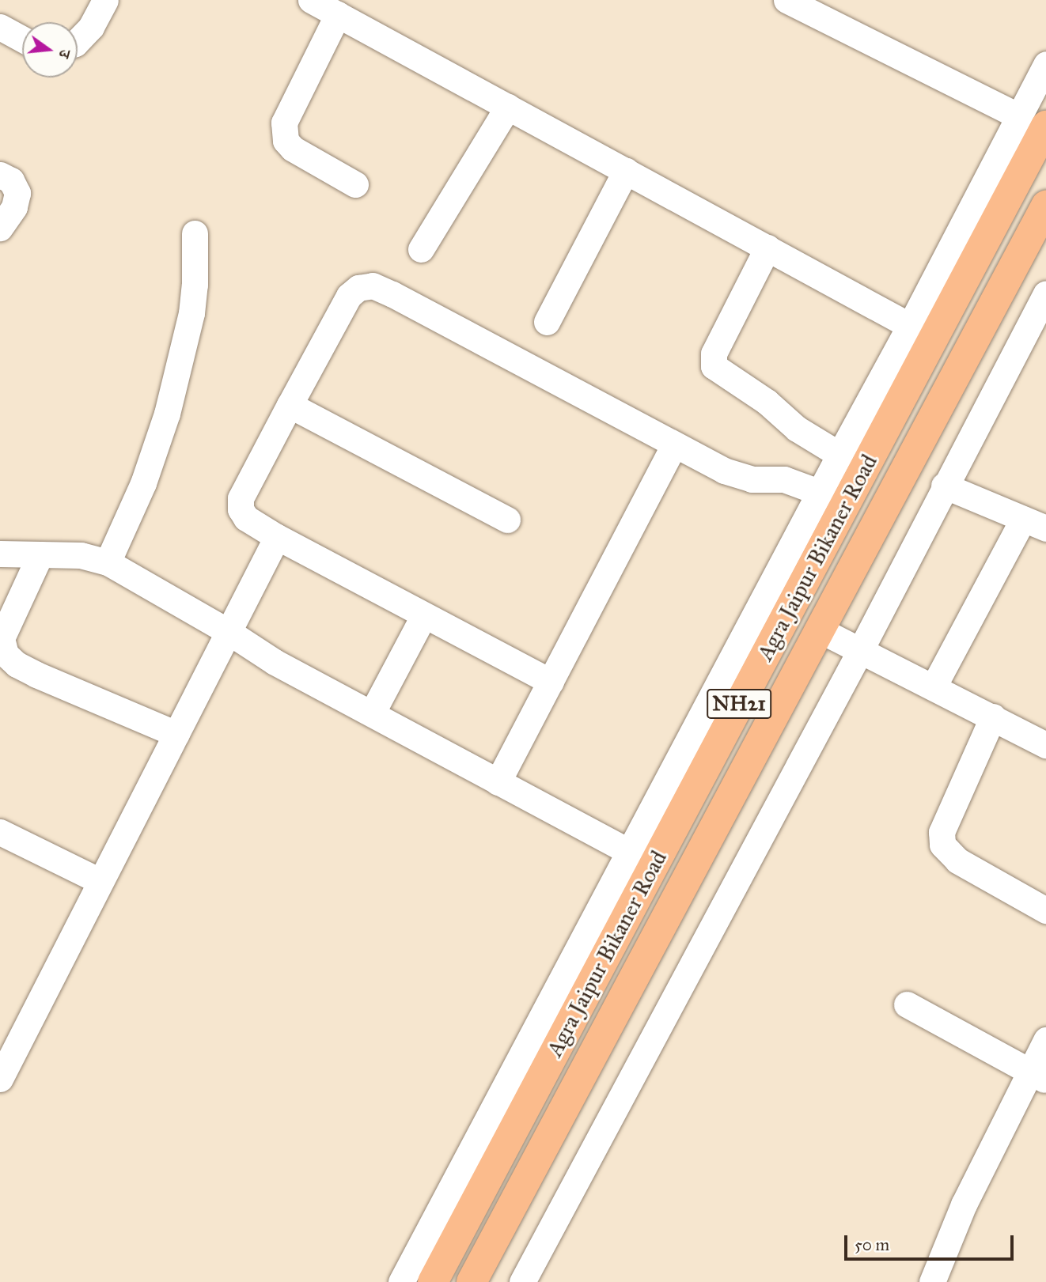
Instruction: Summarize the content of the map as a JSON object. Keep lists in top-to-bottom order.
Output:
{
  "streets": {
    "highway": ["Agra Jaipur Bikaner Road", "NH21"]
  },
  "scale_bar": "50 m",
  "north": "right"
}
